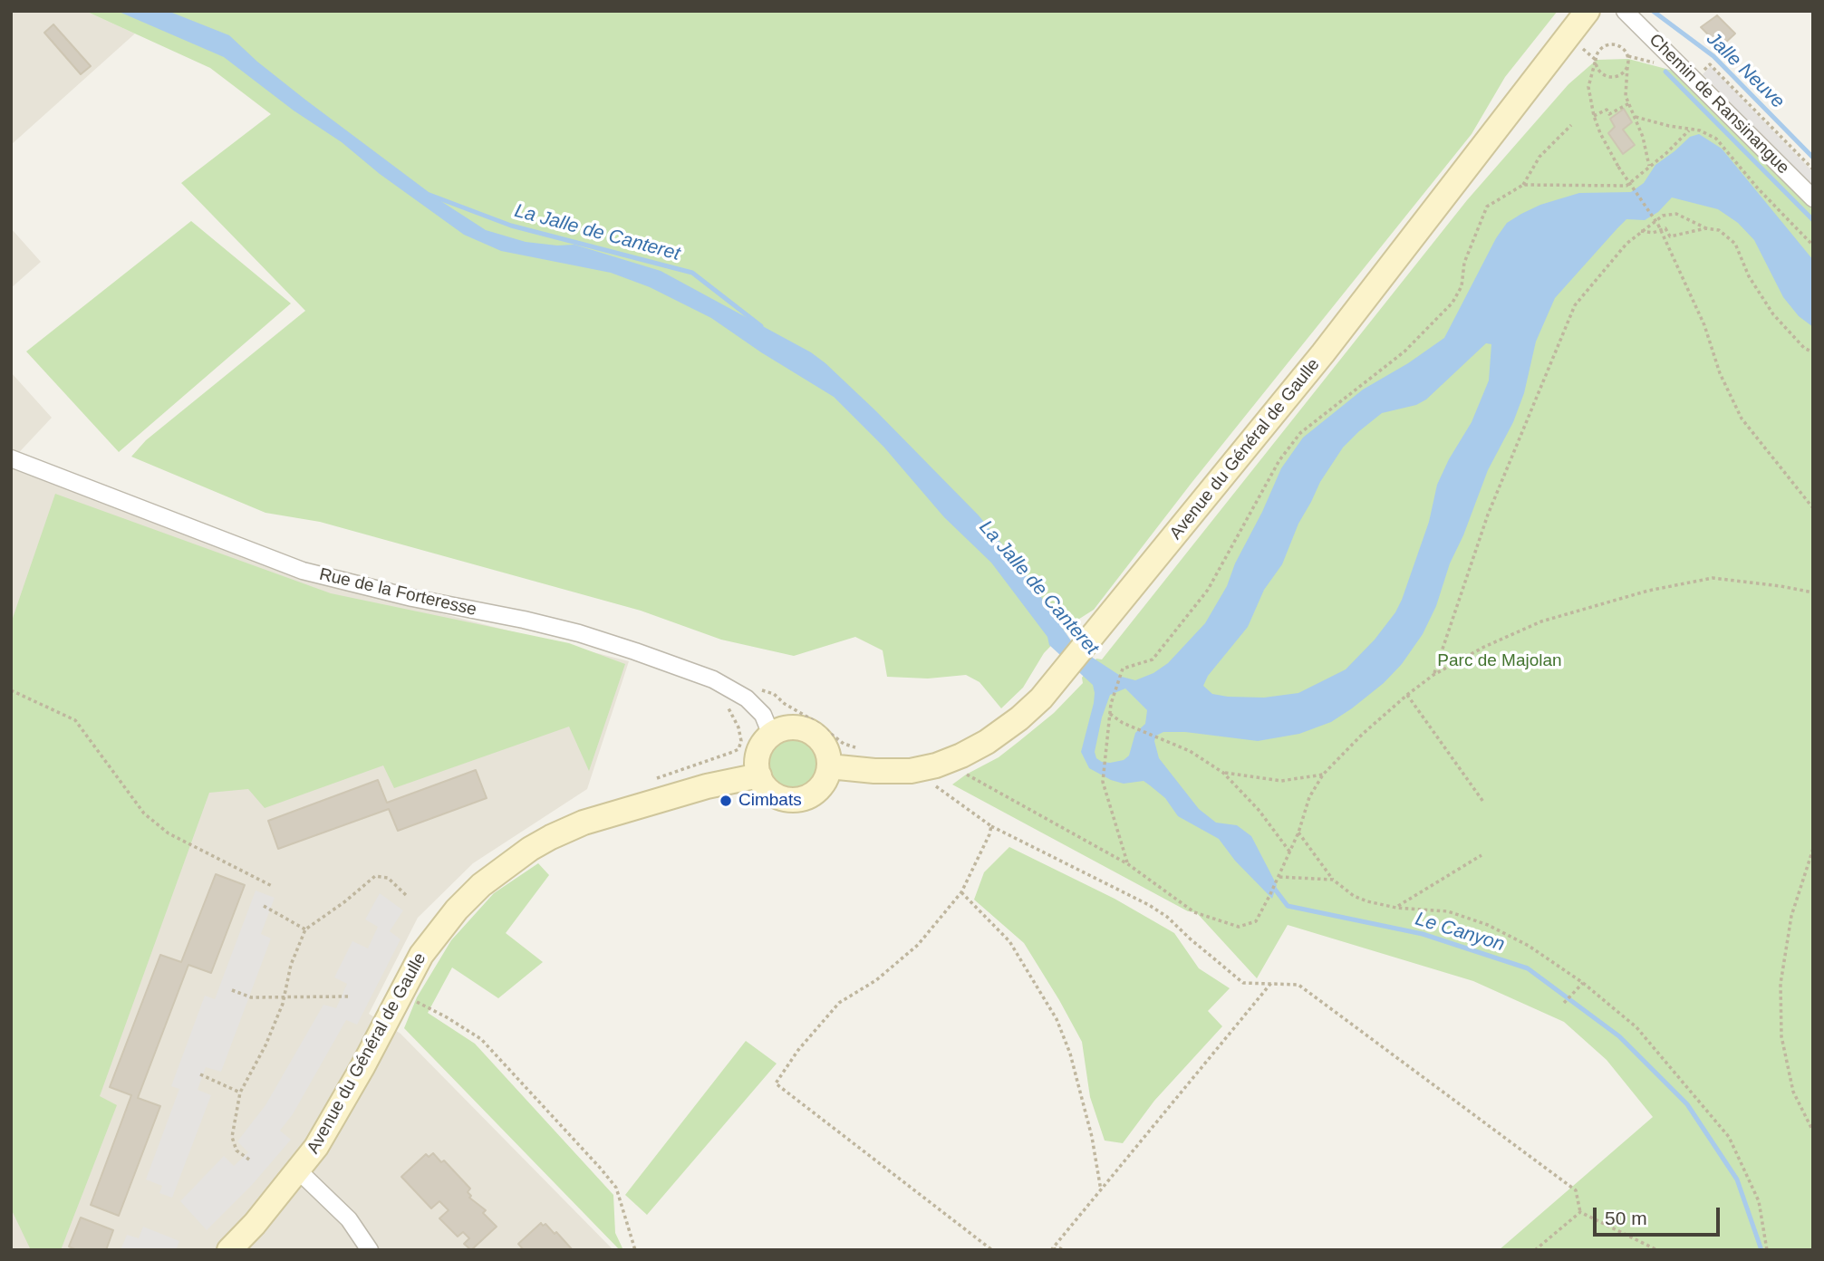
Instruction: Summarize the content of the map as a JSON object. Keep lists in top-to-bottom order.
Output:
{
  "streets": {
    "main road": ["Avenue du Général de Gaulle"],
    "street": ["Chemin de Ransinangue", "Rue de la Forteresse"]
  },
  "crossings": [
    ["Avenue du Général de Gaulle", "Rue de la Forteresse"]
  ],
  "water": ["Jalle Neuve", "La Jalle de Canteret", "Le Canyon"],
  "parks": ["Parc de Majolan"],
  "places": ["Cimbats"],
  "scale_bar": "50 m"
}
